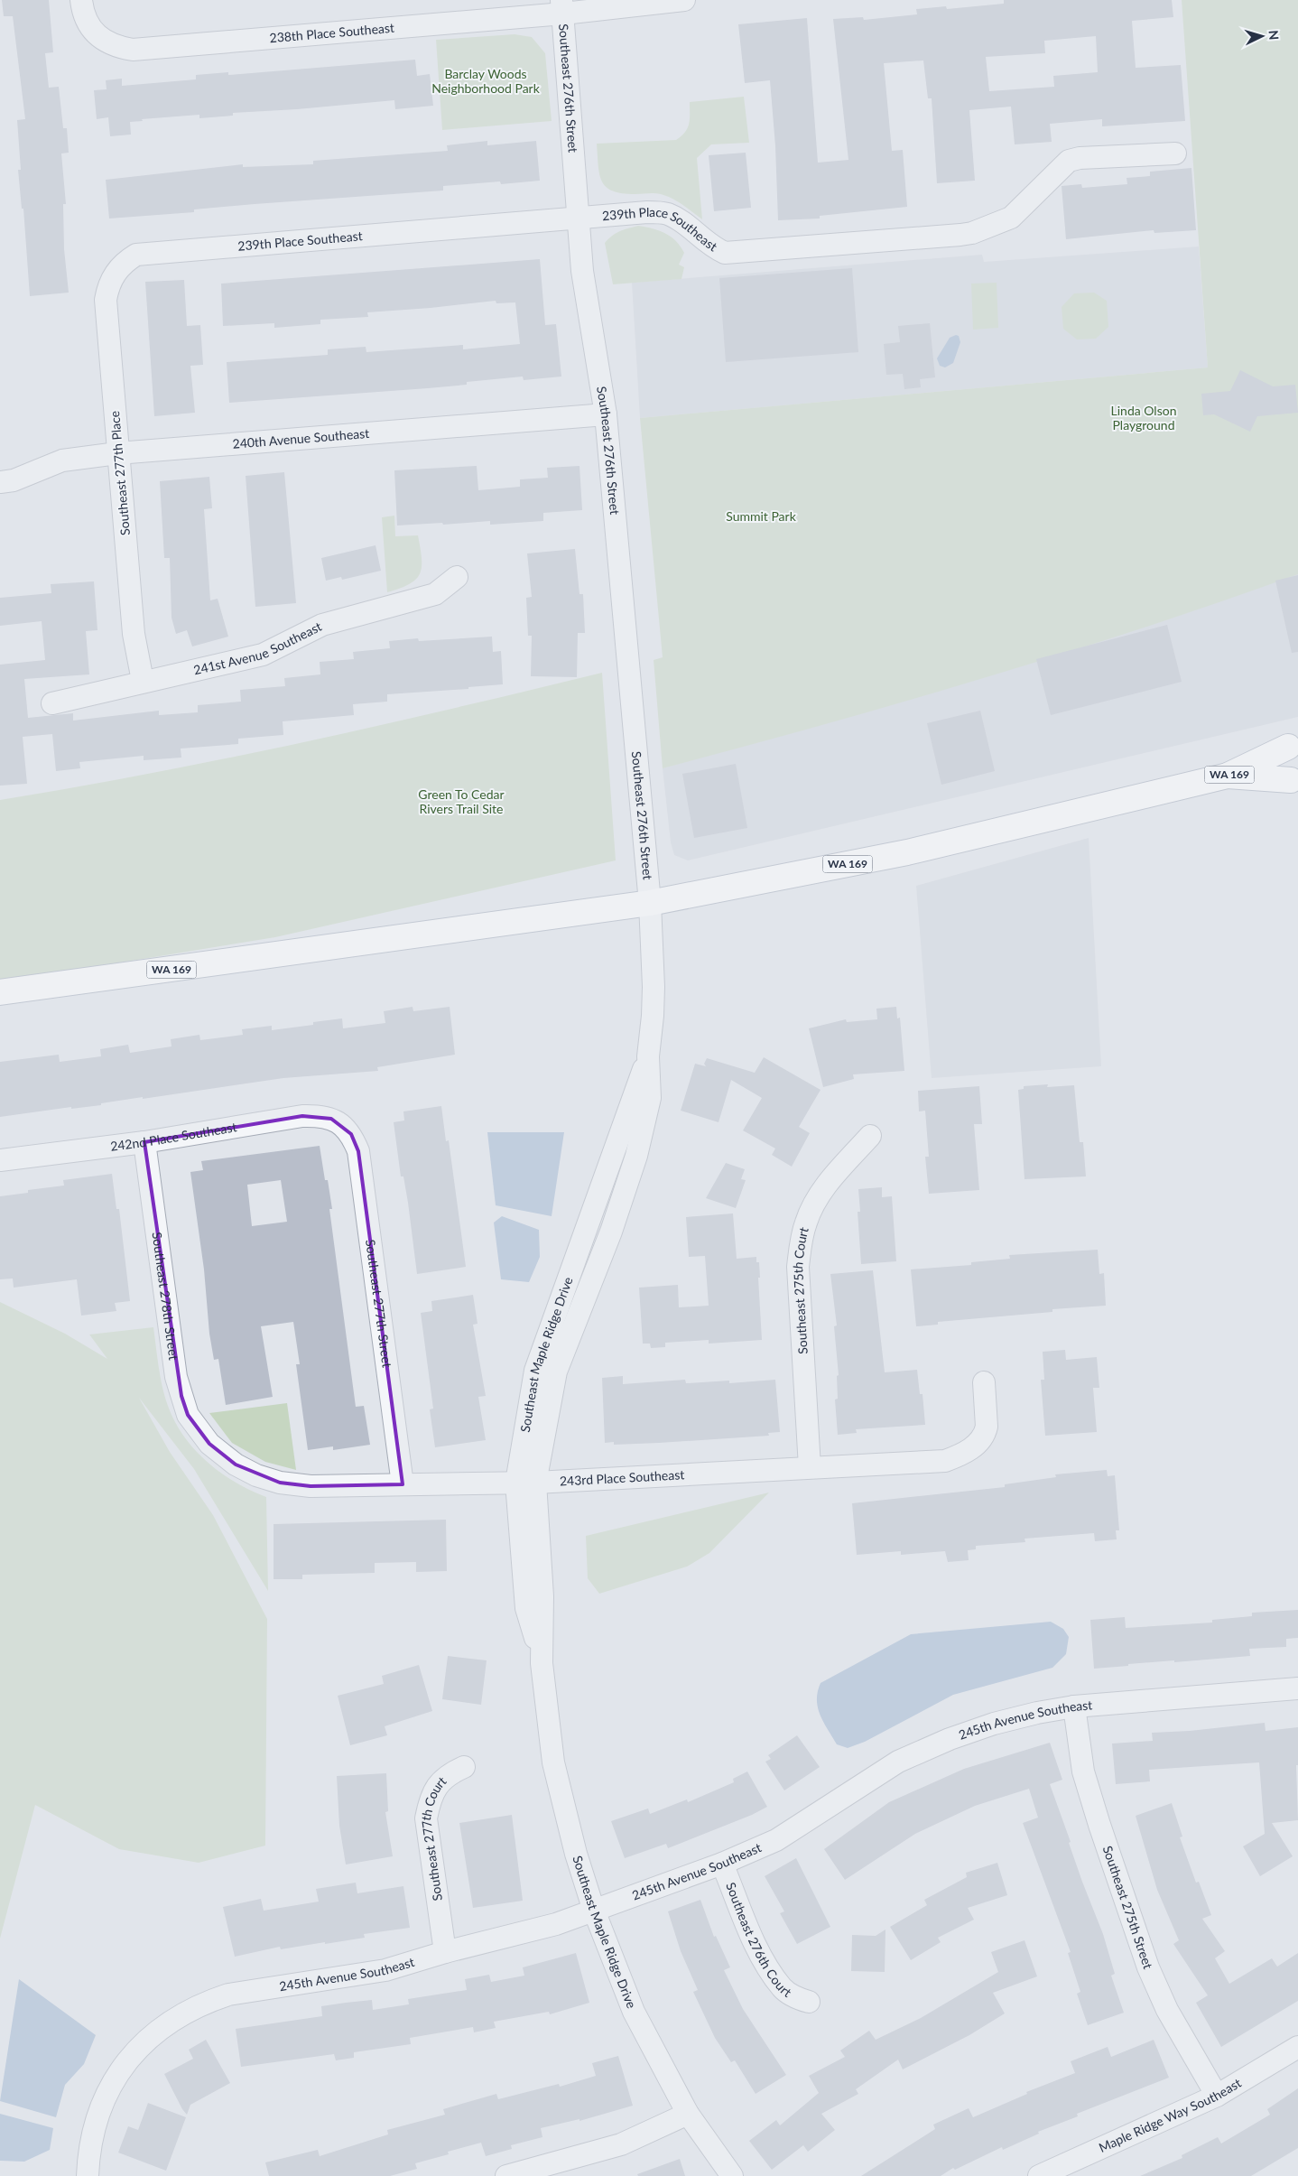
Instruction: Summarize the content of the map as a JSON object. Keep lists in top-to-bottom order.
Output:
{
  "streets": {
    "main road": ["WA 169"],
    "street": [
      "238th Place Southeast",
      "Southeast 276th Street",
      "239th Place Southeast",
      "240th Avenue Southeast",
      "Southeast 277th Place",
      "241st Avenue Southeast",
      "242nd Place Southeast",
      "Southeast 275th Court",
      "Southeast 278th Street",
      "Southeast 277th Street",
      "Southeast Maple Ridge Drive",
      "243rd Place Southeast",
      "245th Avenue Southeast",
      "Southeast 277th Court",
      "Southeast 275th Street",
      "Southeast 276th Court",
      "Maple Ridge Way Southeast"
    ]
  },
  "crossings": [
    ["238th Place Southeast", "Southeast 276th Street"],
    ["Southeast 276th Street", "239th Place Southeast"],
    ["Southeast 276th Street", "240th Avenue Southeast"],
    ["Southeast 276th Street", "WA 169"],
    ["Southeast 276th Street", "Southeast Maple Ridge Drive"],
    ["239th Place Southeast", "Southeast 277th Place"],
    ["240th Avenue Southeast", "Southeast 277th Place"],
    ["Southeast 277th Place", "241st Avenue Southeast"],
    ["WA 169", "Southeast Maple Ridge Drive"],
    ["242nd Place Southeast", "Southeast 278th Street"],
    ["242nd Place Southeast", "Southeast 277th Street"],
    ["Southeast 275th Court", "243rd Place Southeast"],
    ["Southeast 278th Street", "243rd Place Southeast"],
    ["Southeast 277th Street", "243rd Place Southeast"],
    ["Southeast Maple Ridge Drive", "243rd Place Southeast"],
    ["Southeast Maple Ridge Drive", "245th Avenue Southeast"],
    ["245th Avenue Southeast", "Southeast 277th Court"],
    ["245th Avenue Southeast", "Southeast 275th Street"],
    ["245th Avenue Southeast", "Southeast 276th Court"],
    ["Southeast 275th Street", "Maple Ridge Way Southeast"]
  ],
  "parks": [
    "Barclay Woods Neighborhood Park",
    "Linda Olson Playground",
    "Summit Park",
    "Green To Cedar Rivers Trail Site"
  ],
  "north": "right"
}
